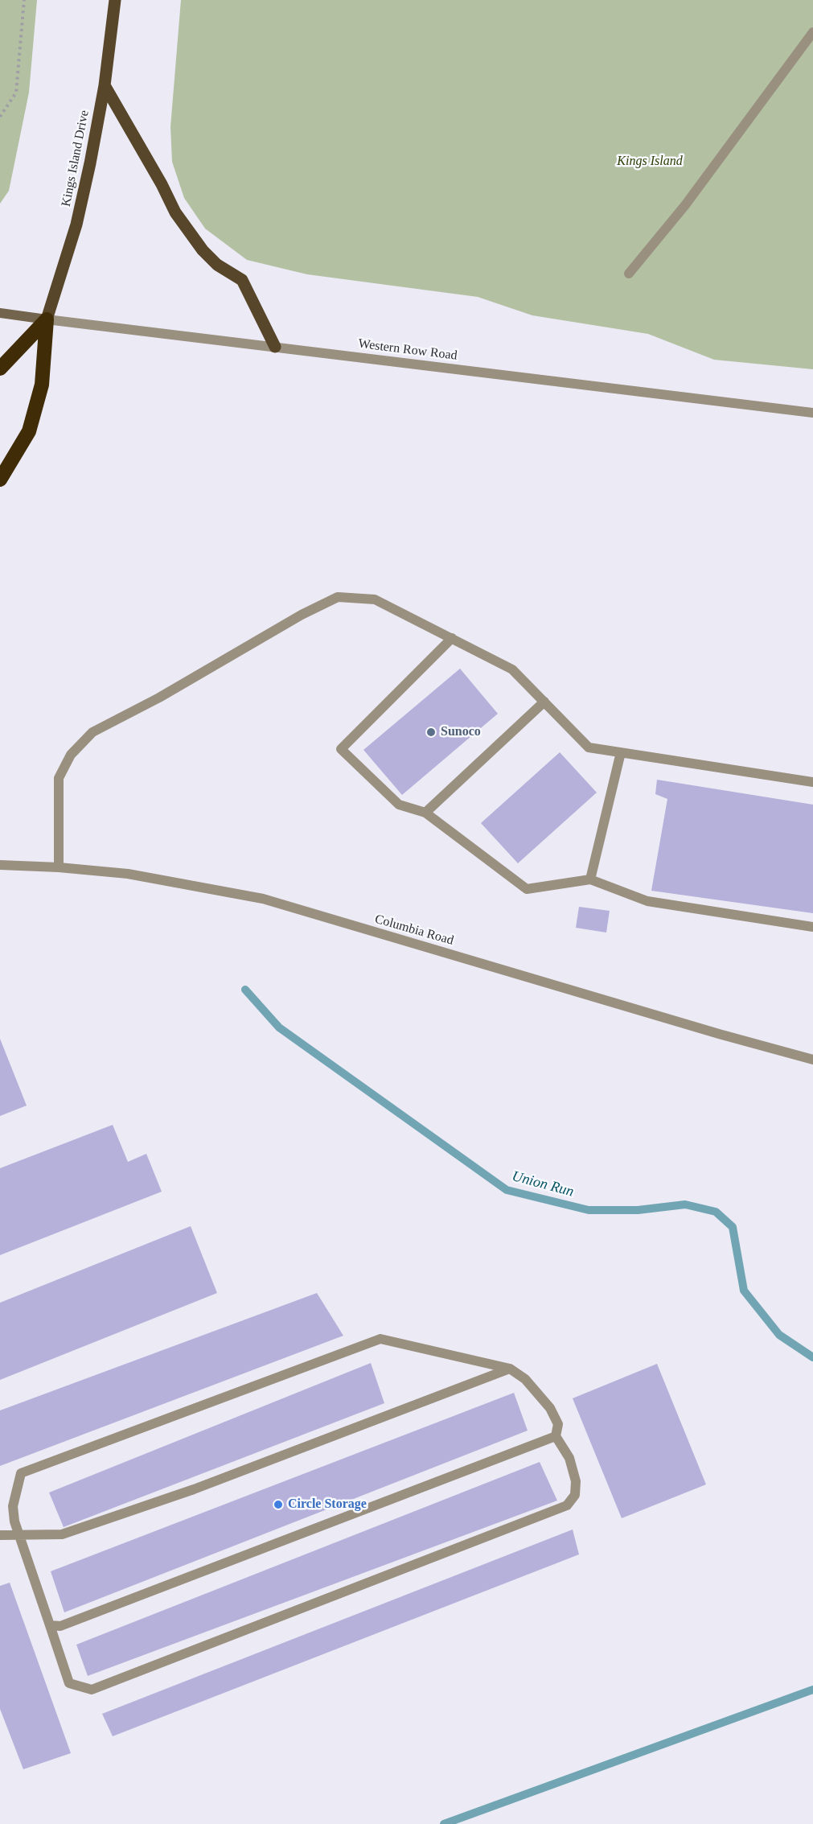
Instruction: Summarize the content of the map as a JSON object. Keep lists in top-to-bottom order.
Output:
{
  "streets": {
    "main road": ["Kings Island Drive", "Western Row Road"],
    "street": ["Columbia Road"]
  },
  "crossings": [
    ["Kings Island Drive", "Western Row Road"]
  ],
  "water": ["Union Run"],
  "parks": ["Kings Island"],
  "places": ["Sunoco", "Circle Storage"]
}
